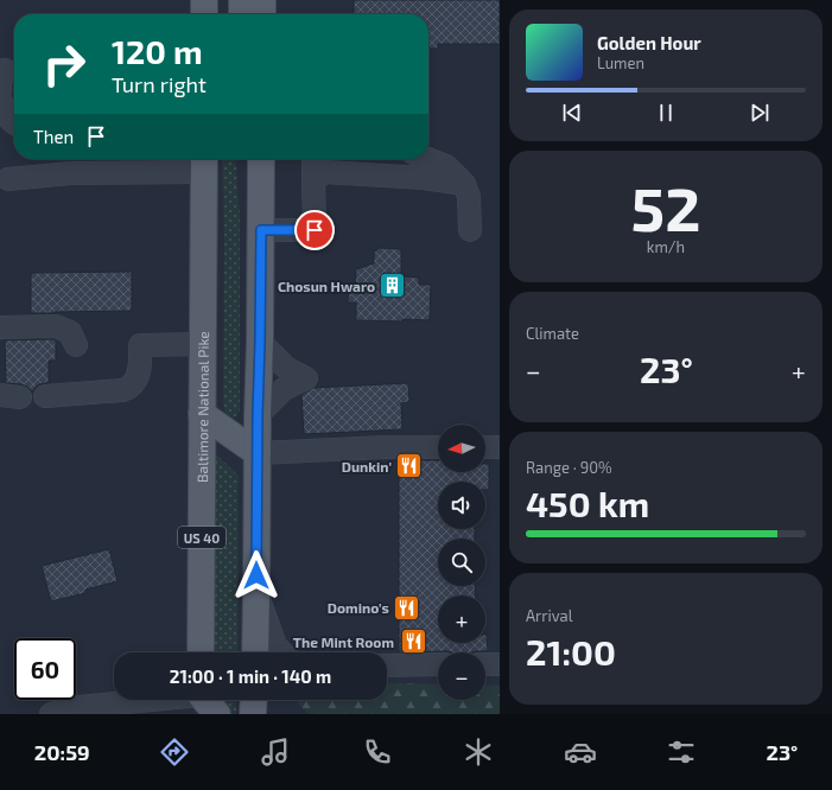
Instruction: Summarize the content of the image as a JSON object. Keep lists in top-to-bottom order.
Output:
{
  "streets": {
    "main road": ["Baltimore National Pike", "US 40"]
  },
  "places": {
    "building": ["Chosun Hwaro"],
    "restaurant": ["Dunkin'", "Domino's", "The Mint Room"]
  },
  "north": "left",
  "page": {
    "turn": ["120 m", "Turn right"],
    "song": ["Golden Hour", "Lumen"],
    "then": "Then",
    "tile": [
      ["52", "km/h"],
      "Climate",
      ["Range · 90%", "450 km"],
      ["Arrival", "21:00"]
    ],
    "heat": ["−", "23°", "+"],
    "map_buttons": ["+", "−"],
    "limit": "60",
    "trip": "21:00 · 1 min · 140 m",
    "tabs": ["20:59", "23°"]
  }
}
